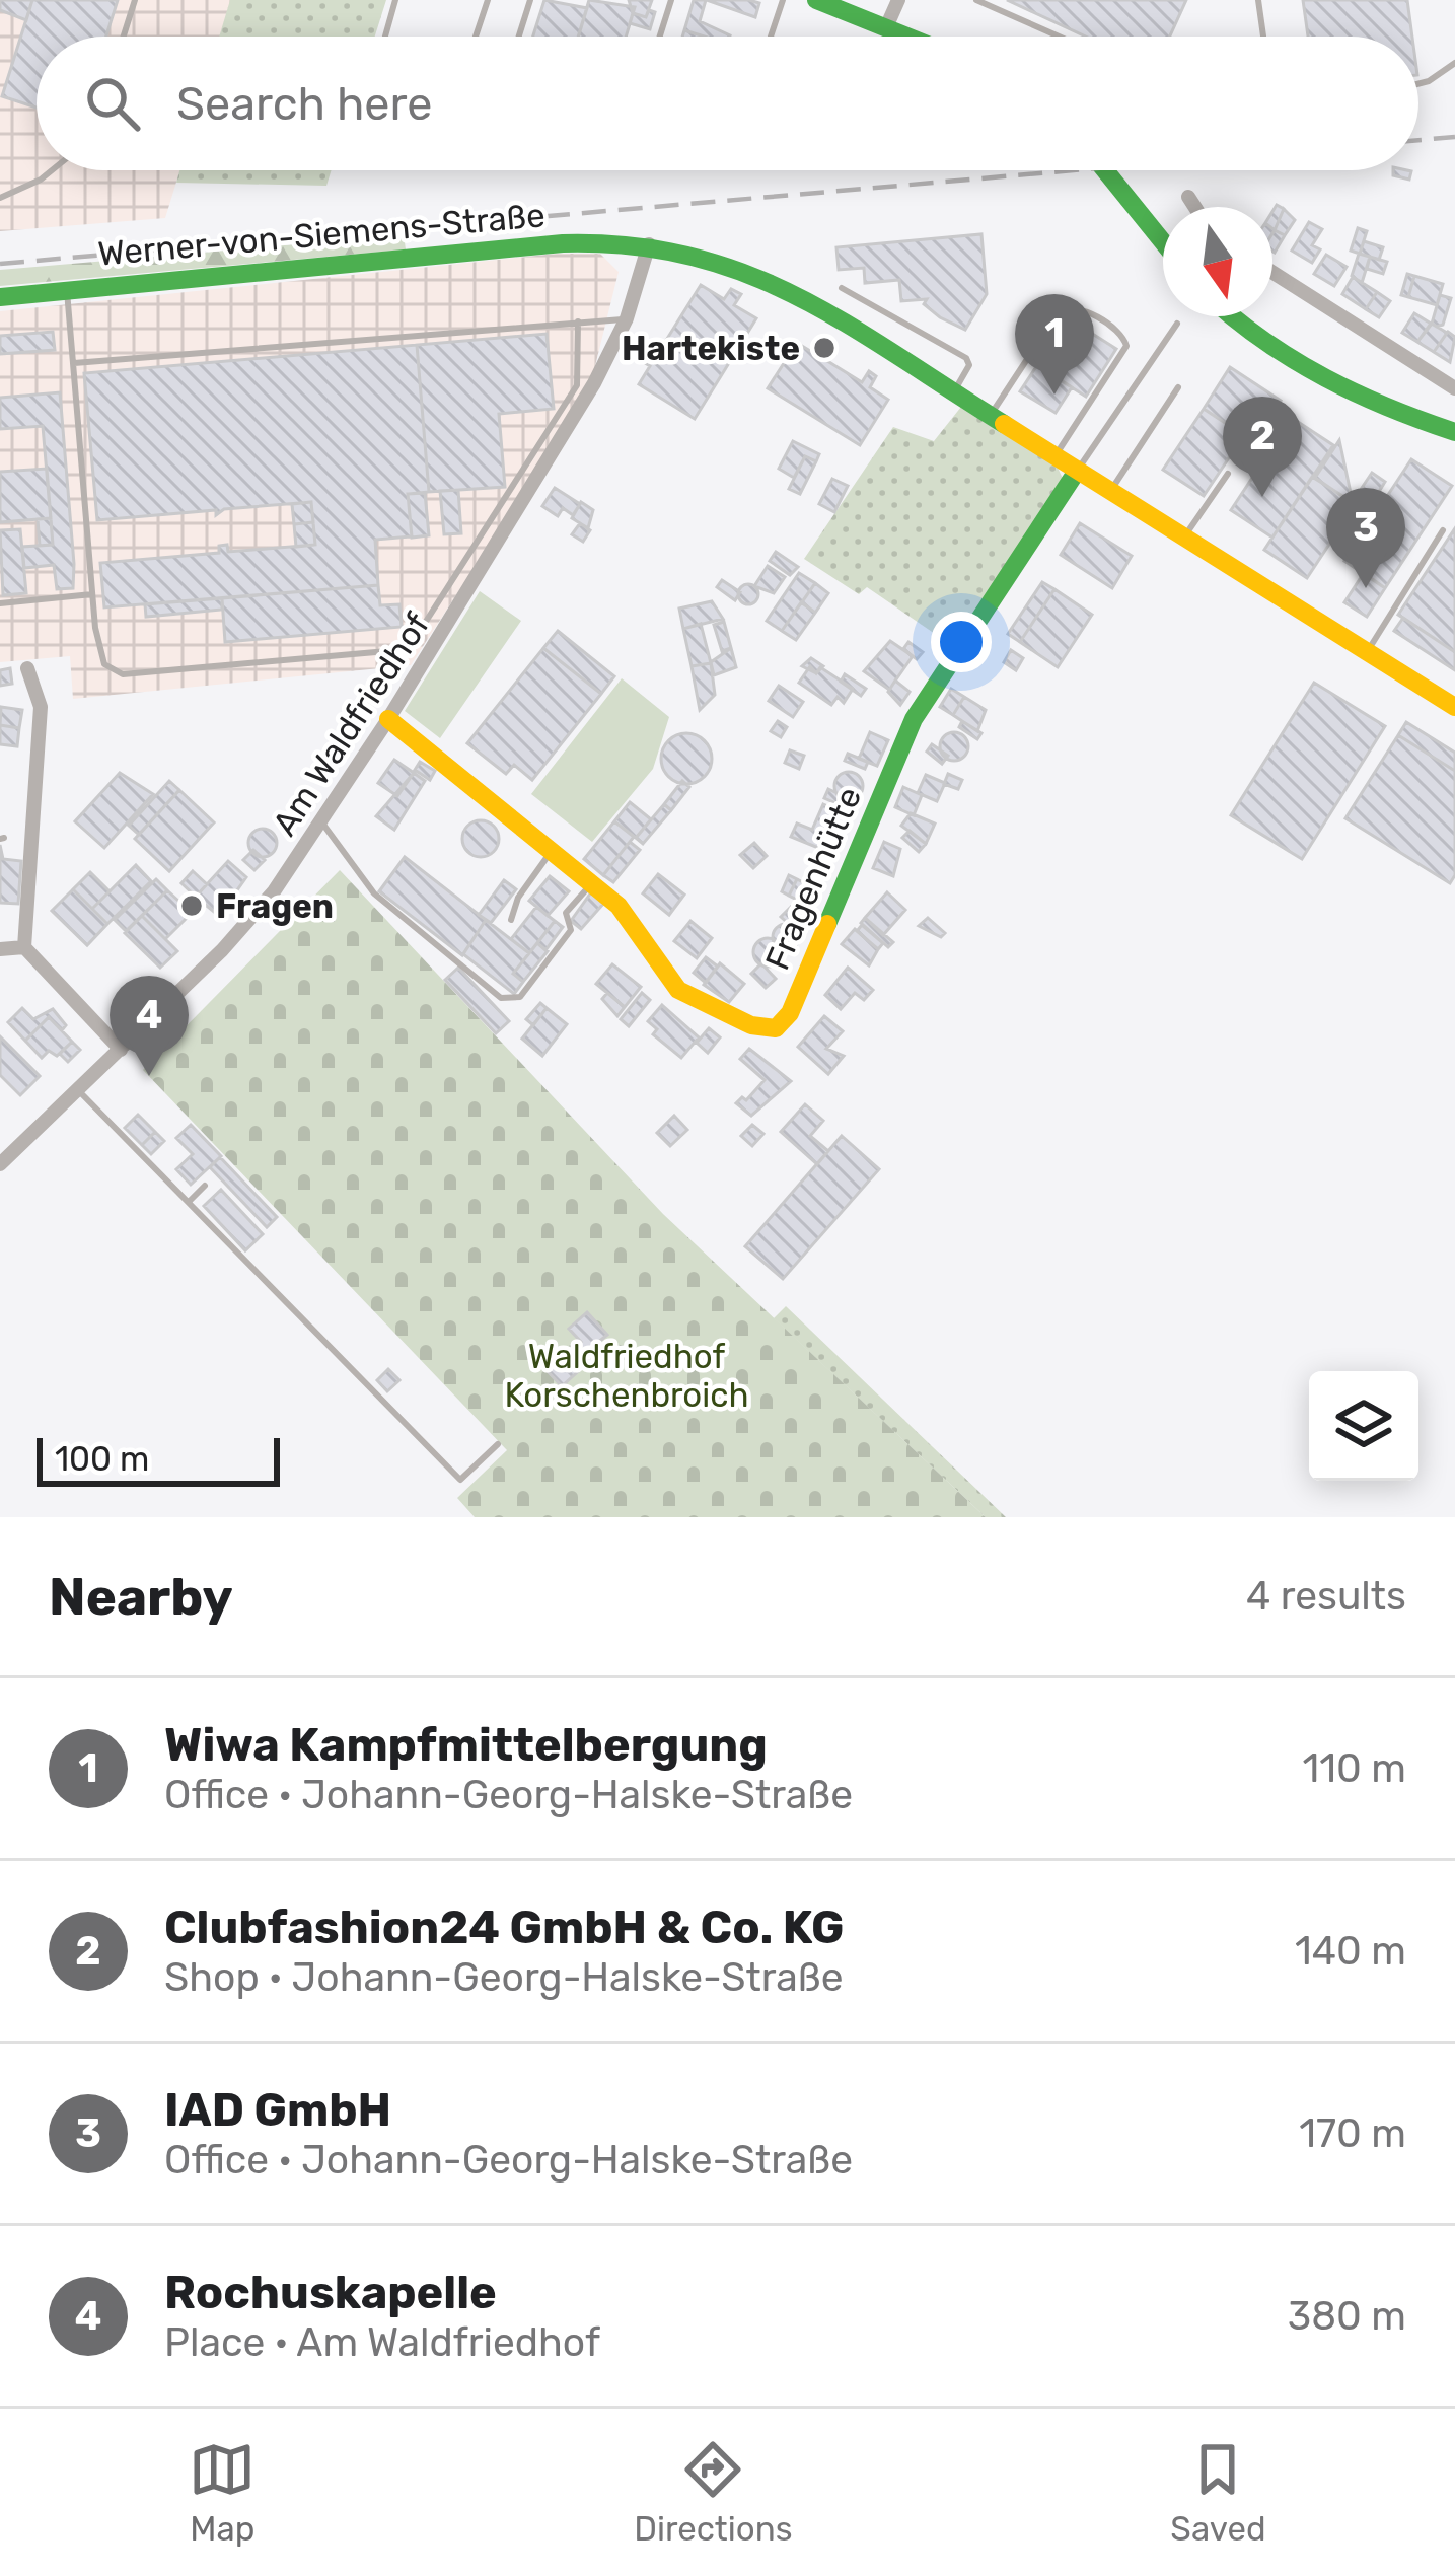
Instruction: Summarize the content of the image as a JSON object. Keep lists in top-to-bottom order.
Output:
{
  "streets": {
    "street": ["Werner-von-Siemens-Straße", "Am Waldfriedhof", "Fragenhütte"]
  },
  "crossings": [
    ["Werner-von-Siemens-Straße", "Am Waldfriedhof"],
    ["Werner-von-Siemens-Straße", "Fragenhütte"],
    ["Am Waldfriedhof", "Fragenhütte"]
  ],
  "parks": ["Waldfriedhof Korschenbroich"],
  "places": ["Hartekiste", "Fragen"],
  "scale_bar": "100 m",
  "north": "bottom",
  "page": {
    "search": "Search here",
    "pins": [
      "1",
      "2",
      "3",
      "4"
    ],
    "scale": "100 m",
    "heading": ["Nearby", "4 results"],
    "list": [
      {
        "mark": "1",
        "name": "Wiwa Kampfmittelbergung",
        "note": "Office · Johann-Georg-Halske-Straße",
        "value": "110 m"
      },
      {
        "mark": "2",
        "name": "Clubfashion24 GmbH & Co. KG",
        "note": "Shop · Johann-Georg-Halske-Straße",
        "value": "140 m"
      },
      {
        "mark": "3",
        "name": "IAD GmbH",
        "note": "Office · Johann-Georg-Halske-Straße",
        "value": "170 m"
      },
      {
        "mark": "4",
        "name": "Rochuskapelle",
        "note": "Place · Am Waldfriedhof",
        "value": "380 m"
      }
    ],
    "nav": ["Map", "Directions", "Saved"]
  }
}
